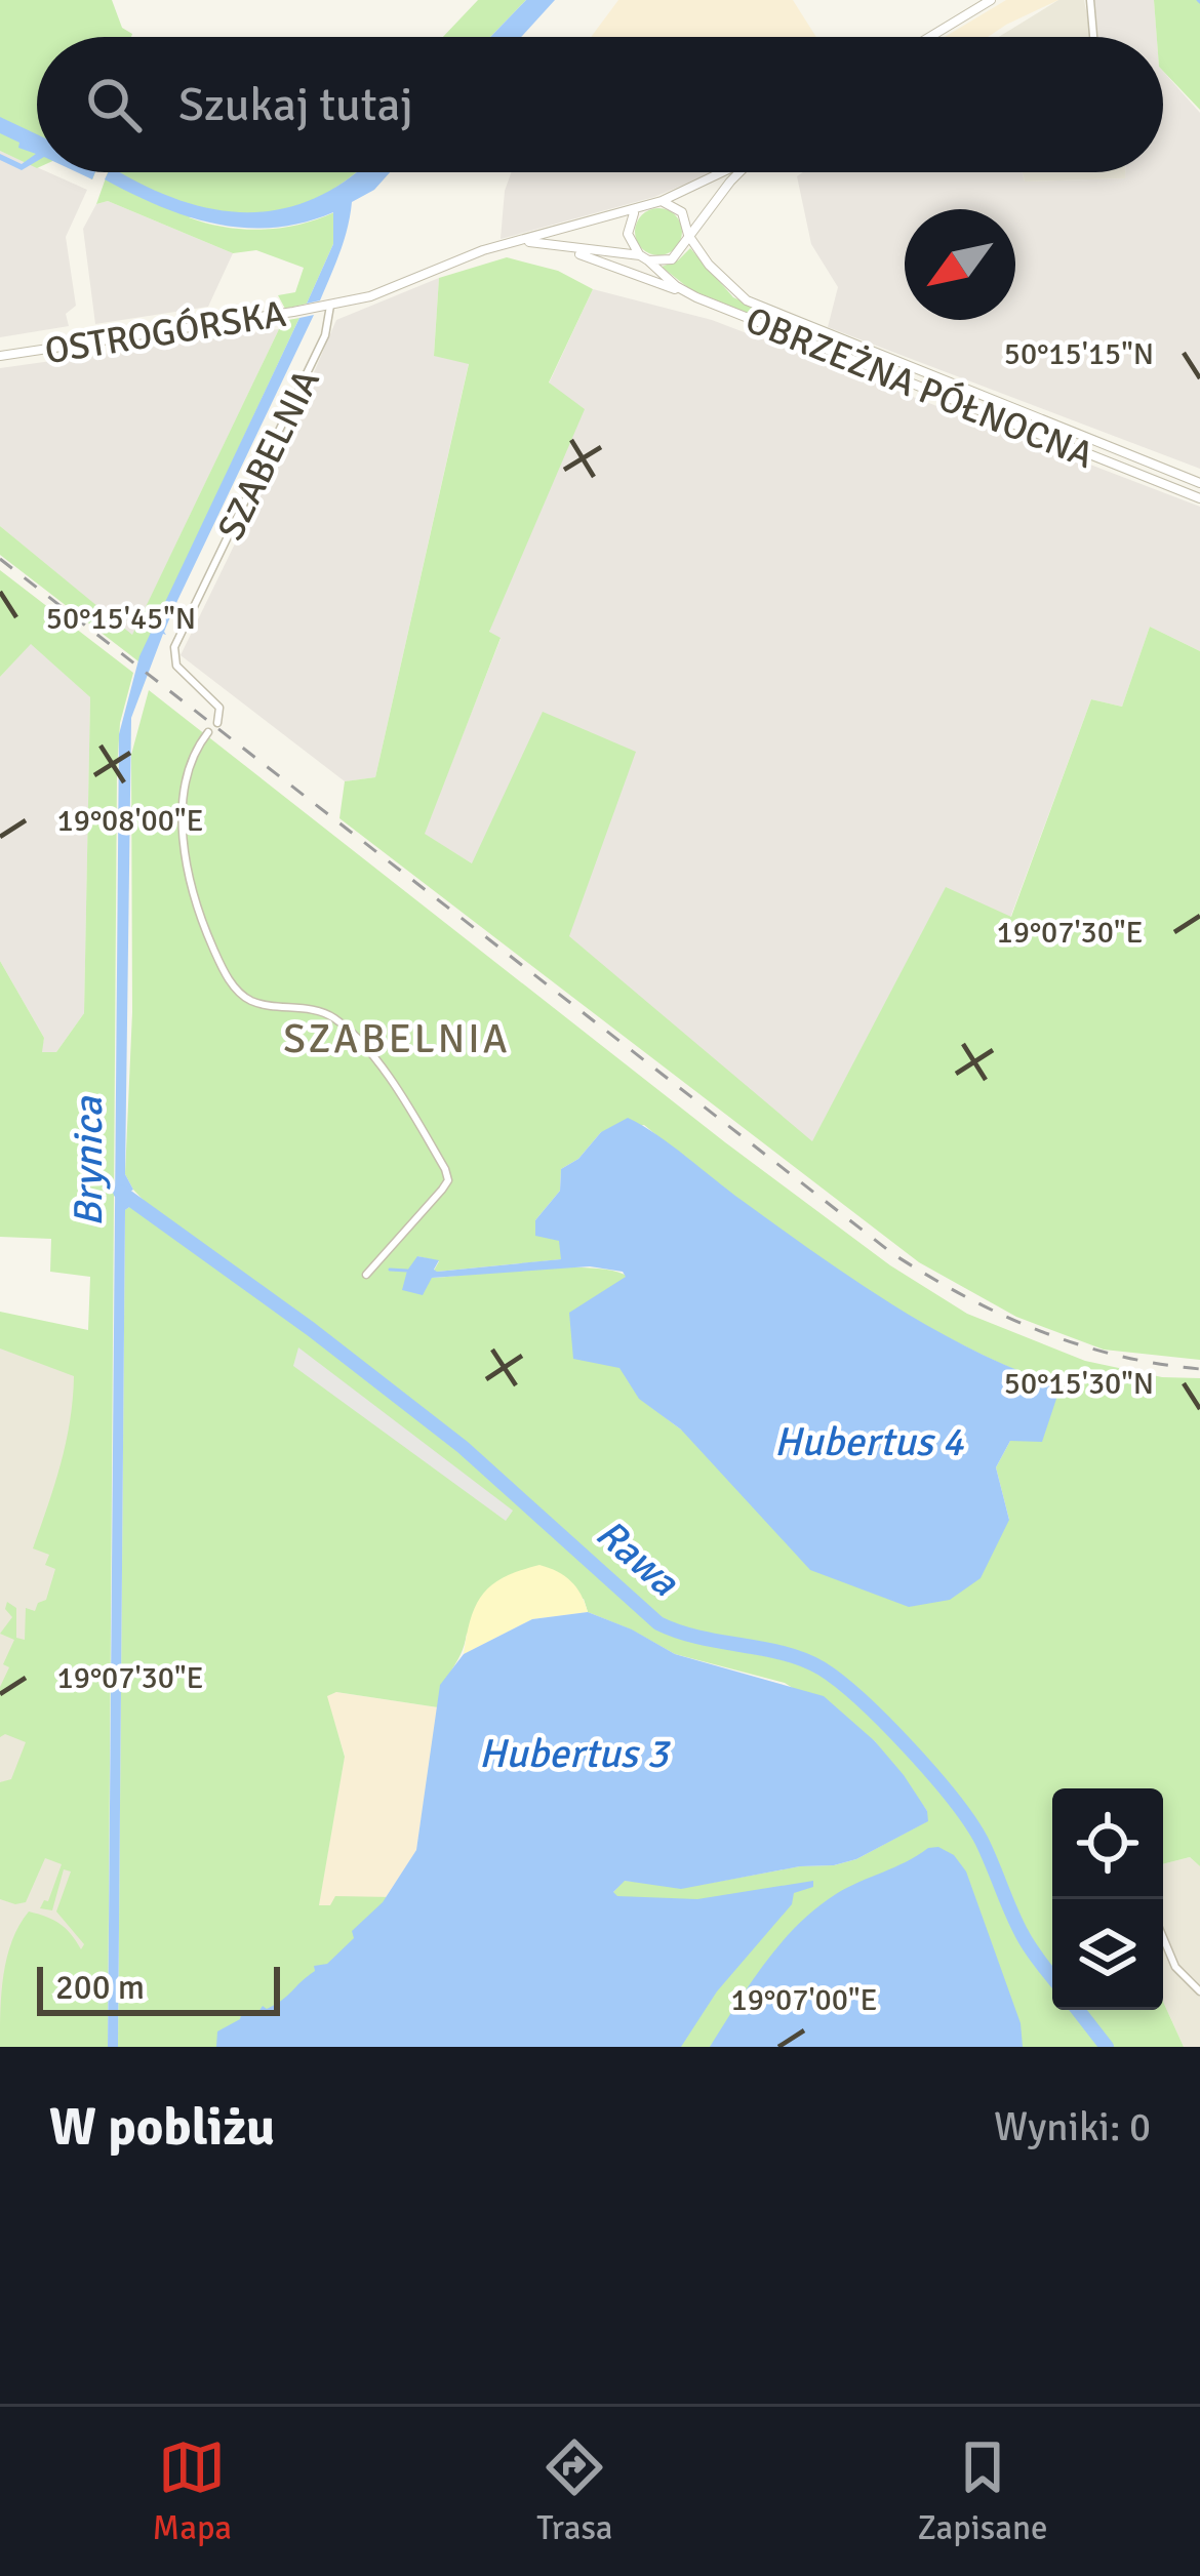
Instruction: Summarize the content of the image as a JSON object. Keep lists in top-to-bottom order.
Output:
{
  "streets": {
    "street": ["OSTROGÓRSKA", "OBRZEŻNA PÓŁNOCNA", "SZABELNIA"]
  },
  "crossings": [
    ["OSTROGÓRSKA", "OBRZEŻNA PÓŁNOCNA"],
    ["OSTROGÓRSKA", "SZABELNIA"]
  ],
  "districts": ["SZABELNIA"],
  "water": [
    "Brynica",
    "Hubertus 4",
    "Rawa",
    "Hubertus 3"
  ],
  "scale_bar": "200 m",
  "north": "bottom left",
  "page": {
    "search": "Szukaj tutaj",
    "scale": "200 m",
    "heading": ["W pobliżu", "Wyniki: 0"],
    "nav": ["Mapa", "Trasa", "Zapisane"]
  },
  "coordinates": [
    "50°15'15\"N",
    "50°15'45\"N",
    "19°08'00\"E",
    "19°07'30\"E",
    "50°15'30\"N",
    "19°07'00\"E"
  ]
}
